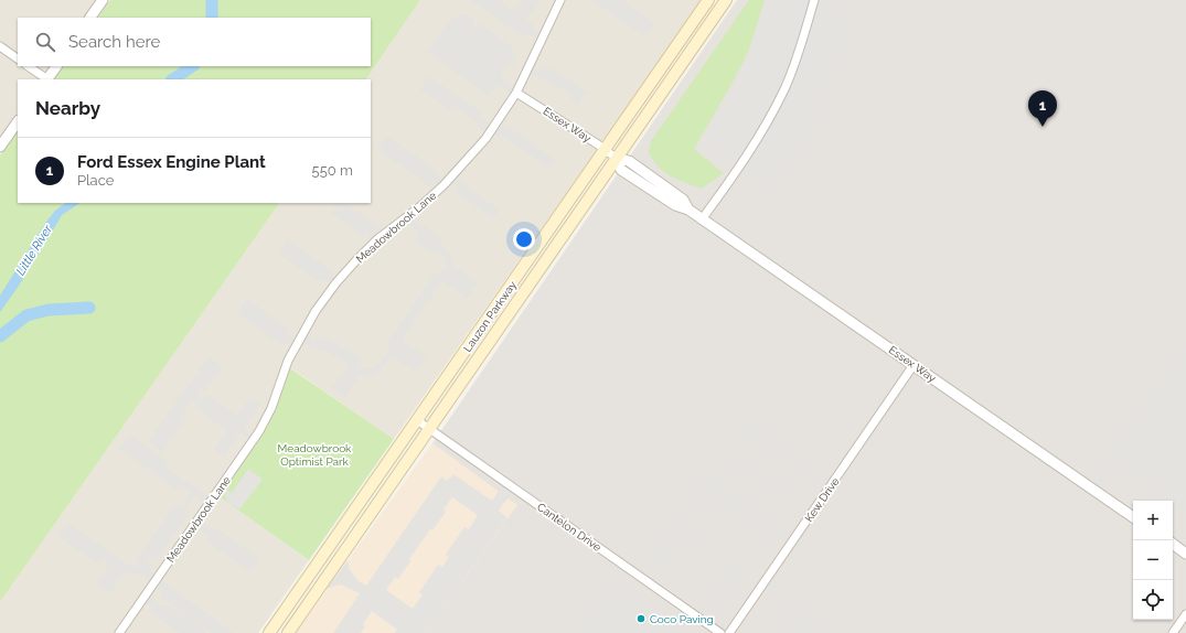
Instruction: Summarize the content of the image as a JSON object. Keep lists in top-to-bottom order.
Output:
{
  "streets": {
    "main road": ["Lauzon Parkway"],
    "street": [
      "Essex Way",
      "Meadowbrook Lane",
      "Kew Drive",
      "Cantelon Drive"
    ]
  },
  "crossings": [
    ["Essex Way", "Meadowbrook Lane"],
    ["Essex Way", "Lauzon Parkway"],
    ["Essex Way", "Kew Drive"],
    ["Lauzon Parkway", "Cantelon Drive"]
  ],
  "water": ["Little River"],
  "parks": ["Meadowbrook Optimist Park"],
  "places": ["Coco Paving"],
  "page": {
    "search": "Search here",
    "heading": "Nearby",
    "pins": "1",
    "list": [
      {
        "mark": "1",
        "name": "Ford Essex Engine Plant",
        "note": "Place",
        "value": "550 m"
      }
    ],
    "map_buttons": ["+", "−"]
  }
}
